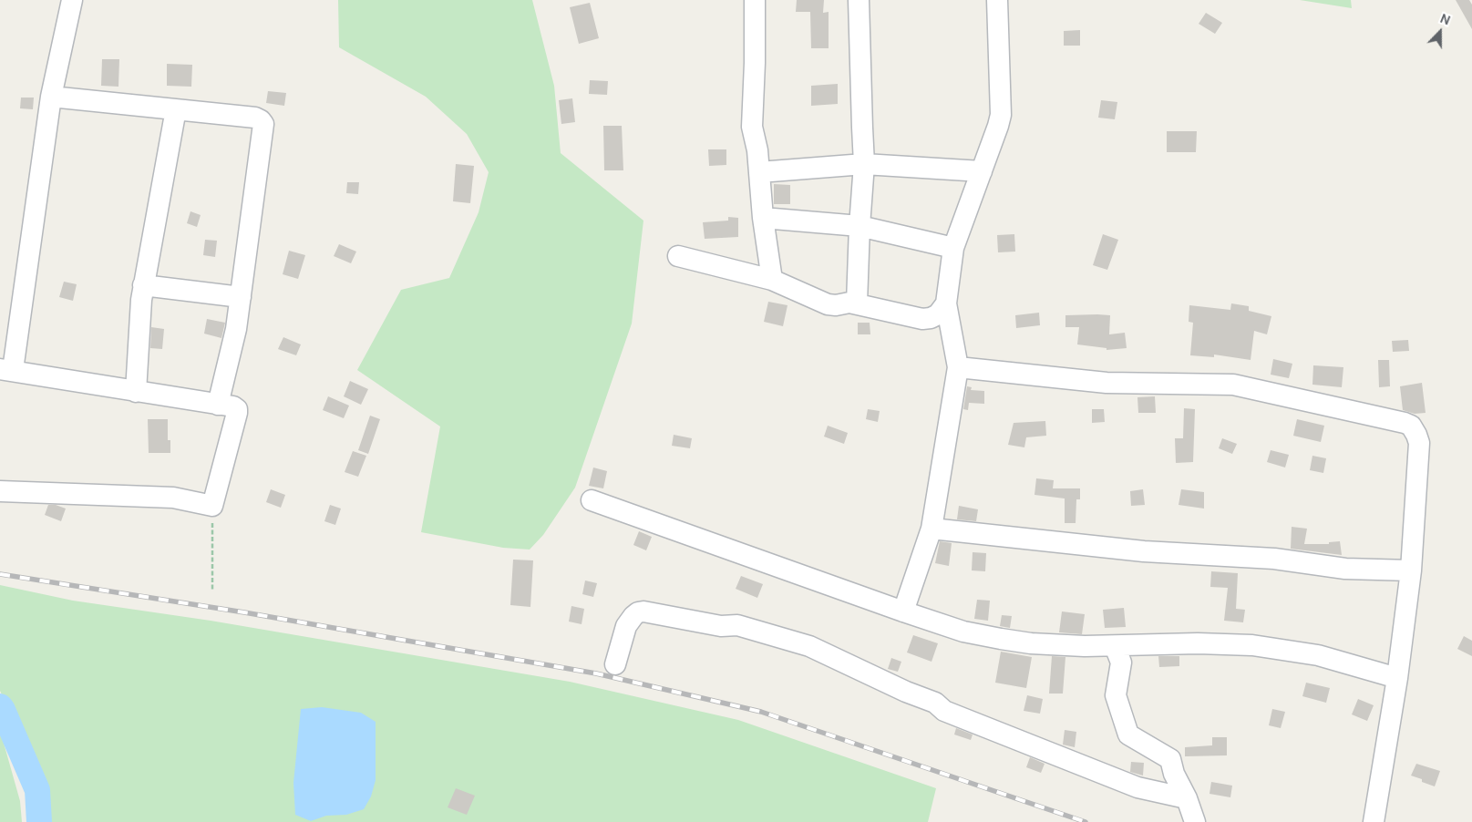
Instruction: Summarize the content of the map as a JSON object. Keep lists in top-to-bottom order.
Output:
{
  "north": "top"
}
